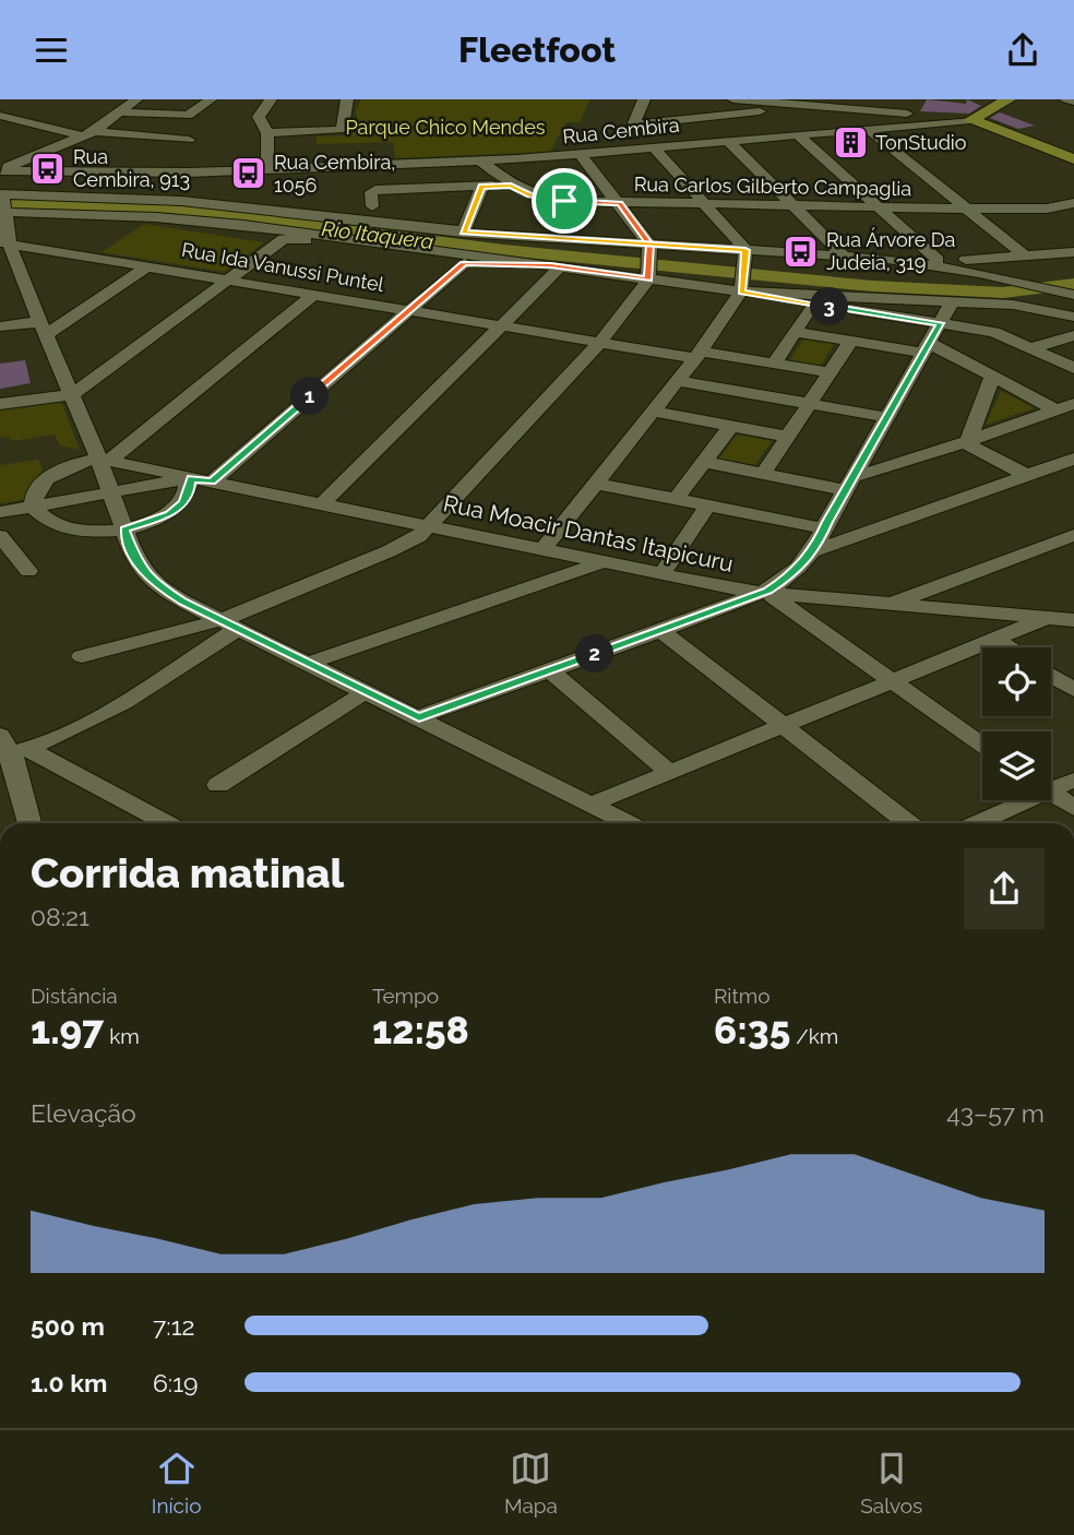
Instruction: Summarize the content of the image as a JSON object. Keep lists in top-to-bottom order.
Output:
{
  "streets": {
    "street": [
      "Rua Cembira",
      "Rua Carlos Gilberto Campaglia",
      "Rua Ida Vanussi Puntel",
      "Rua Moacir Dantas Itapicuru"
    ]
  },
  "crossings": [
    ["Rua Cembira", "Rua Carlos Gilberto Campaglia"]
  ],
  "water": ["Rio Itaquera"],
  "parks": ["Parque Chico Mendes"],
  "places": {
    "building": ["TonStudio"],
    "bus stop": ["Rua Cembira, 913", "Rua Cembira, 1056", "Rua Árvore Da Judeia, 319"]
  },
  "page": {
    "header": "Fleetfoot",
    "pins": ["3", "1", "2"],
    "heading": ["Corrida matinal", "08:21"],
    "stats": [
      ["Distância", "1.97 km"],
      ["Tempo", "12:58"],
      ["Ritmo", "6:35 /km"]
    ],
    "chart": ["Elevação", "43–57 m"],
    "list": [
      {
        "name": "500 m",
        "note": "7:12"
      },
      {
        "name": "1.0 km",
        "note": "6:19"
      }
    ],
    "tabs": ["Início", "Mapa", "Salvos"]
  }
}
